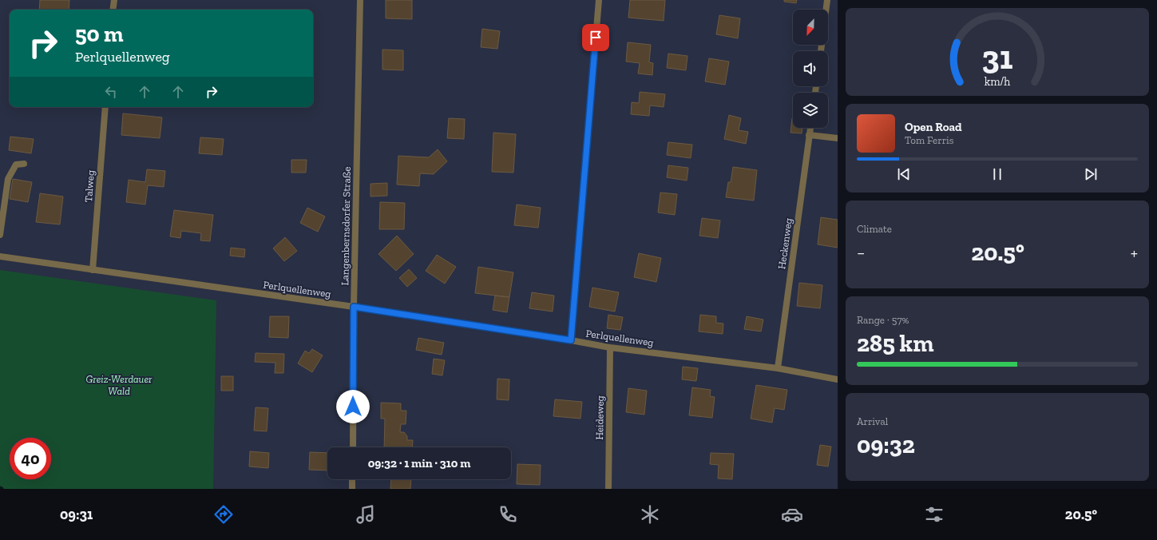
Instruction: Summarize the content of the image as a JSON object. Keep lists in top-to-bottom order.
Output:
{
  "streets": {
    "street": [
      "Talweg",
      "Langenbernsdorfer Straße",
      "Heckenweg",
      "Perlquellenweg",
      "Heideweg"
    ]
  },
  "crossings": [
    ["Talweg", "Perlquellenweg"],
    ["Langenbernsdorfer Straße", "Perlquellenweg"],
    ["Heckenweg", "Perlquellenweg"],
    ["Perlquellenweg", "Heideweg"]
  ],
  "parks": ["Greiz-Werdauer Wald"],
  "north": "bottom left",
  "page": {
    "turn": ["50 m", "Perlquellenweg"],
    "song": ["Open Road", "Tom Ferris"],
    "tile": [
      "Climate",
      ["Range · 57%", "285 km"],
      ["Arrival", "09:32"]
    ],
    "heat": ["−", "20.5°", "+"],
    "limit": "40",
    "trip": "09:32 · 1 min · 310 m",
    "tabs": ["09:31", "20.5°"],
    "gauge": ["31", "km/h"]
  }
}
